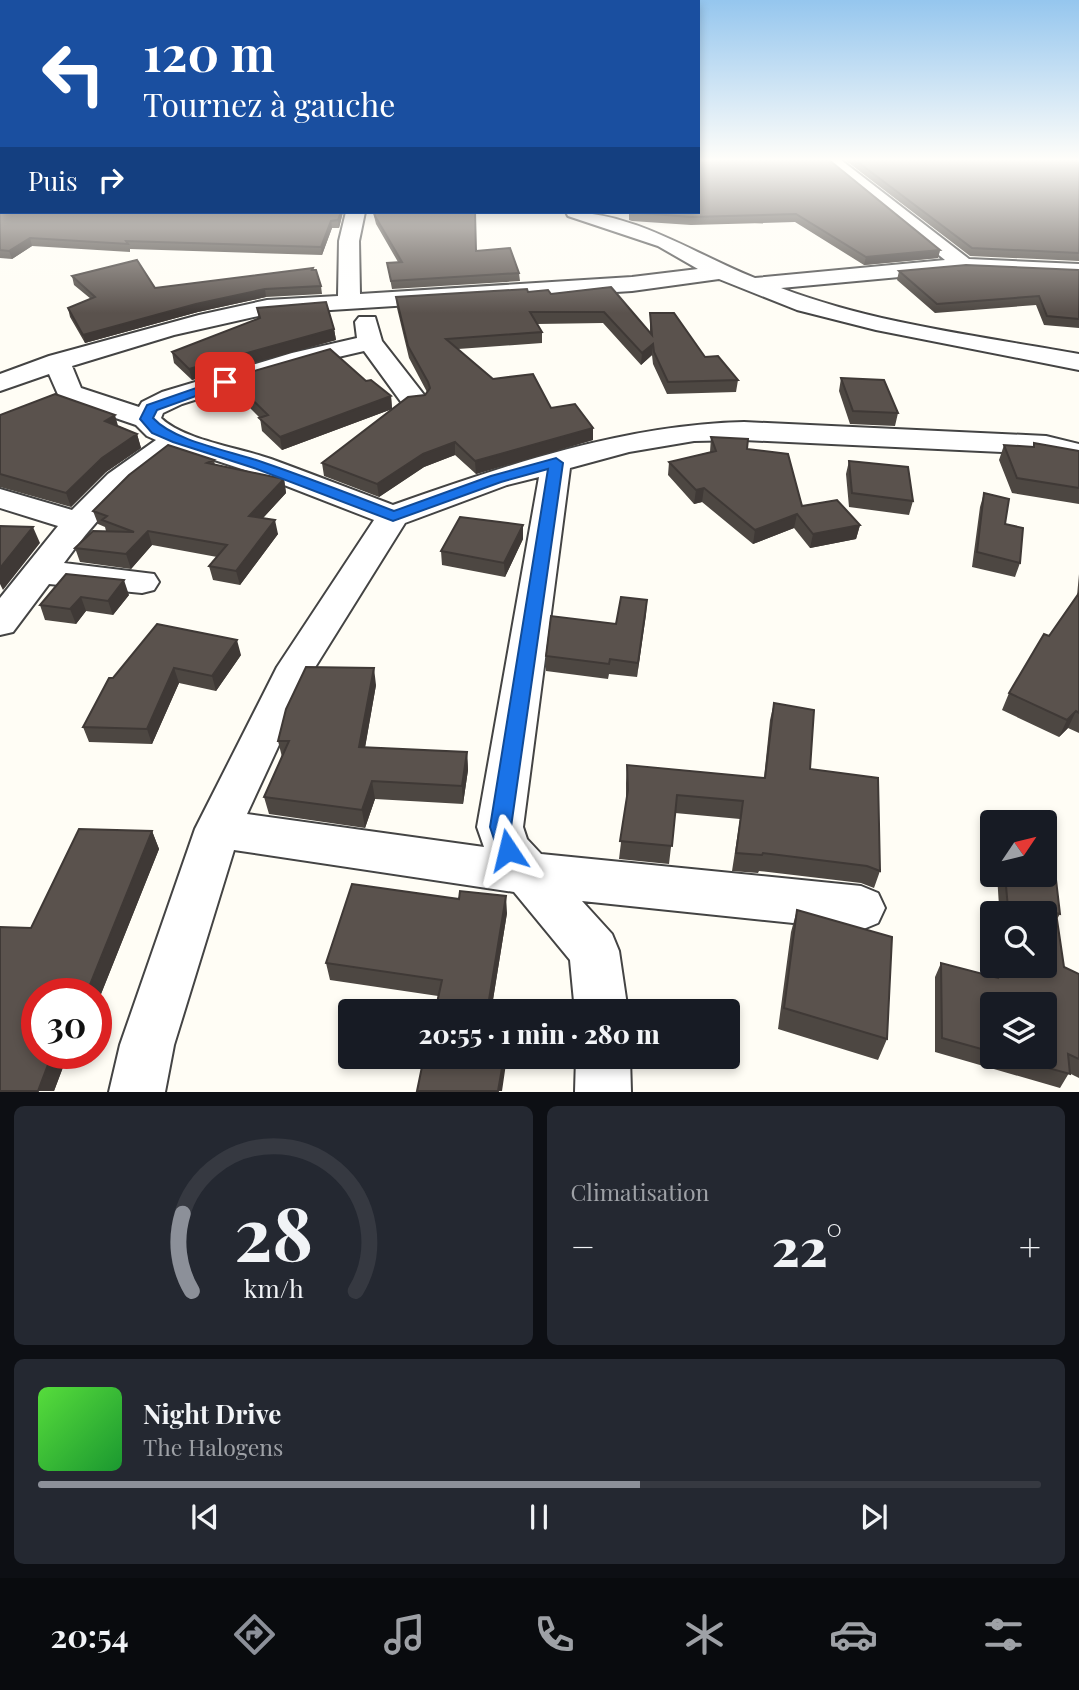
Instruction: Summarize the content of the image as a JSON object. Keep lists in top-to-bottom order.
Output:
{
  "north": "top right",
  "page": {
    "turn": ["120 m", "Tournez à gauche"],
    "then": "Puis",
    "limit": "30",
    "trip": "20:55 · 1 min · 280 m",
    "tile": "Climatisation",
    "heat": ["−", "22°", "+"],
    "song": ["Night Drive", "The Halogens"],
    "tabs": "20:54",
    "gauge": ["28", "km/h"]
  }
}
